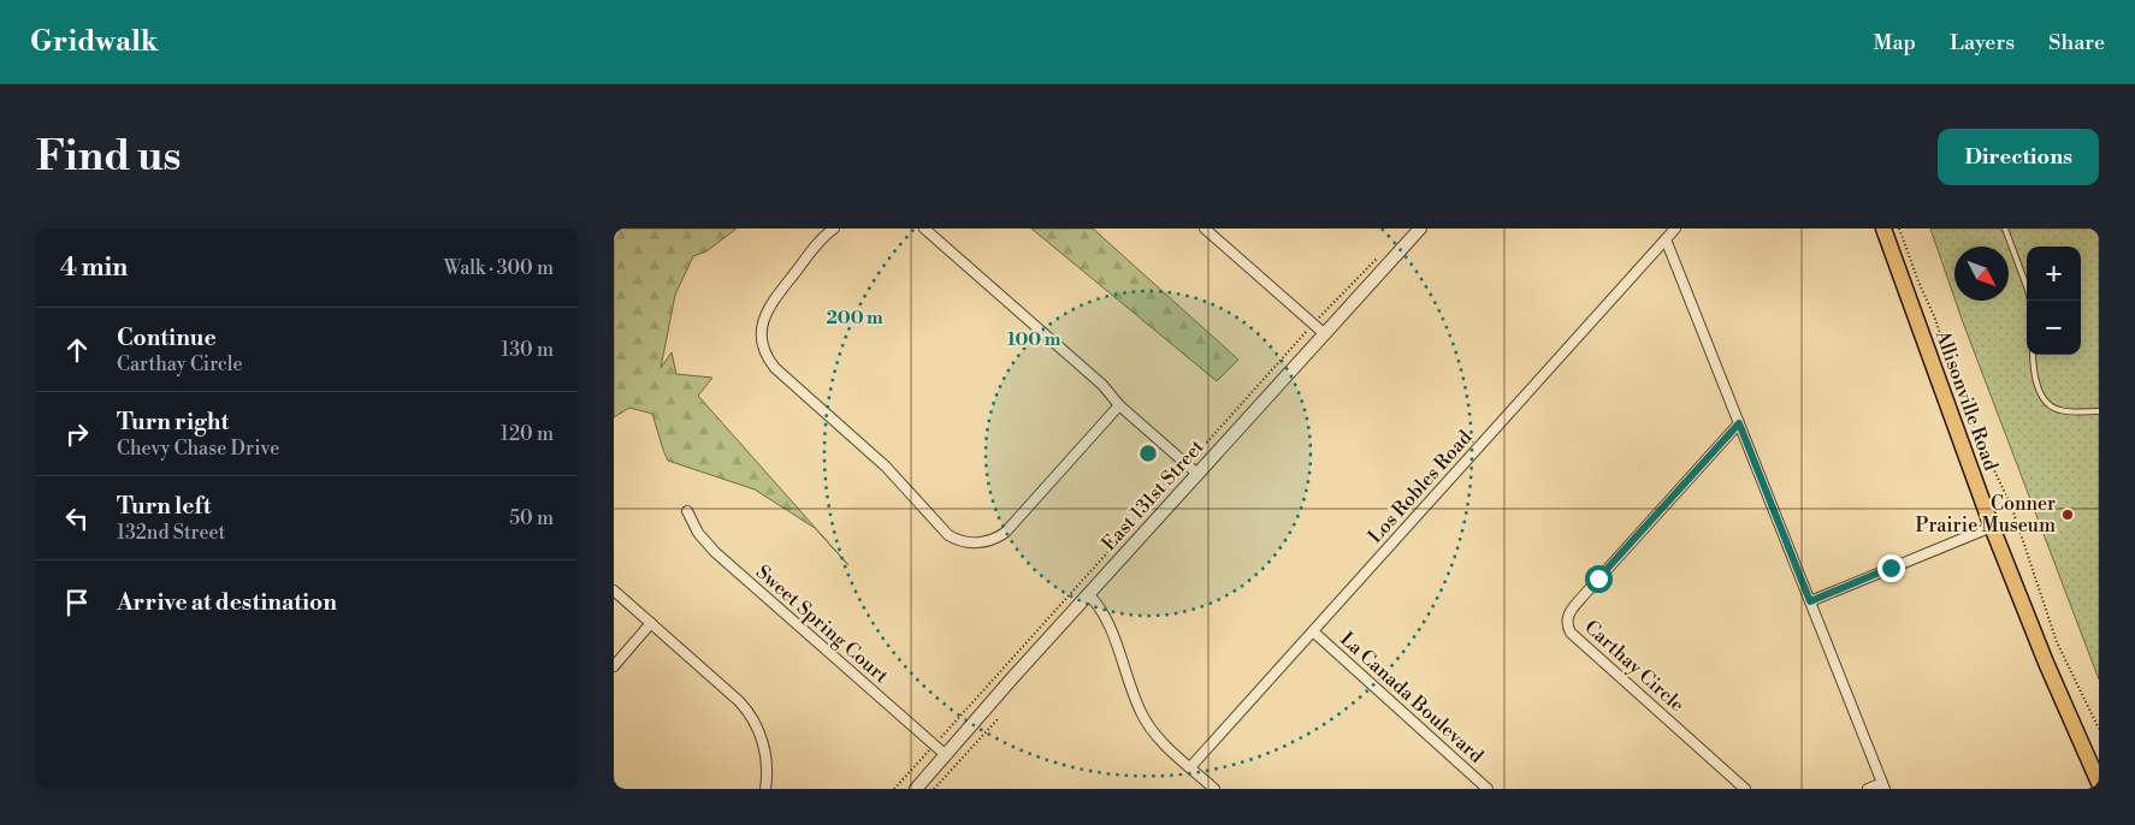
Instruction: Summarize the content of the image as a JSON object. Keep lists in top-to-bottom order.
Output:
{
  "streets": {
    "main road": ["Allisonville Road"],
    "street": [
      "Los Robles Road",
      "East 131st Street",
      "Sweet Spring Court",
      "Carthay Circle",
      "La Canada Boulevard"
    ]
  },
  "crossings": [
    ["Los Robles Road", "La Canada Boulevard"],
    ["East 131st Street", "Sweet Spring Court"]
  ],
  "places": ["Conner Prairie Museum"],
  "north": "bottom right",
  "page": {
    "header": "Gridwalk",
    "nav": ["Map", "Layers", "Share"],
    "buttons": "Directions",
    "title": "Find us",
    "heading": ["4 min", "Walk · 300 m"],
    "map_buttons": ["+", "−"],
    "list": [
      ["Continue", "Carthay Circle", "130 m"],
      ["Turn right", "Chevy Chase Drive", "120 m"],
      ["Turn left", "132nd Street", "50 m"],
      "Arrive at destination"
    ]
  },
  "rings": ["200 m", "100 m"]
}
